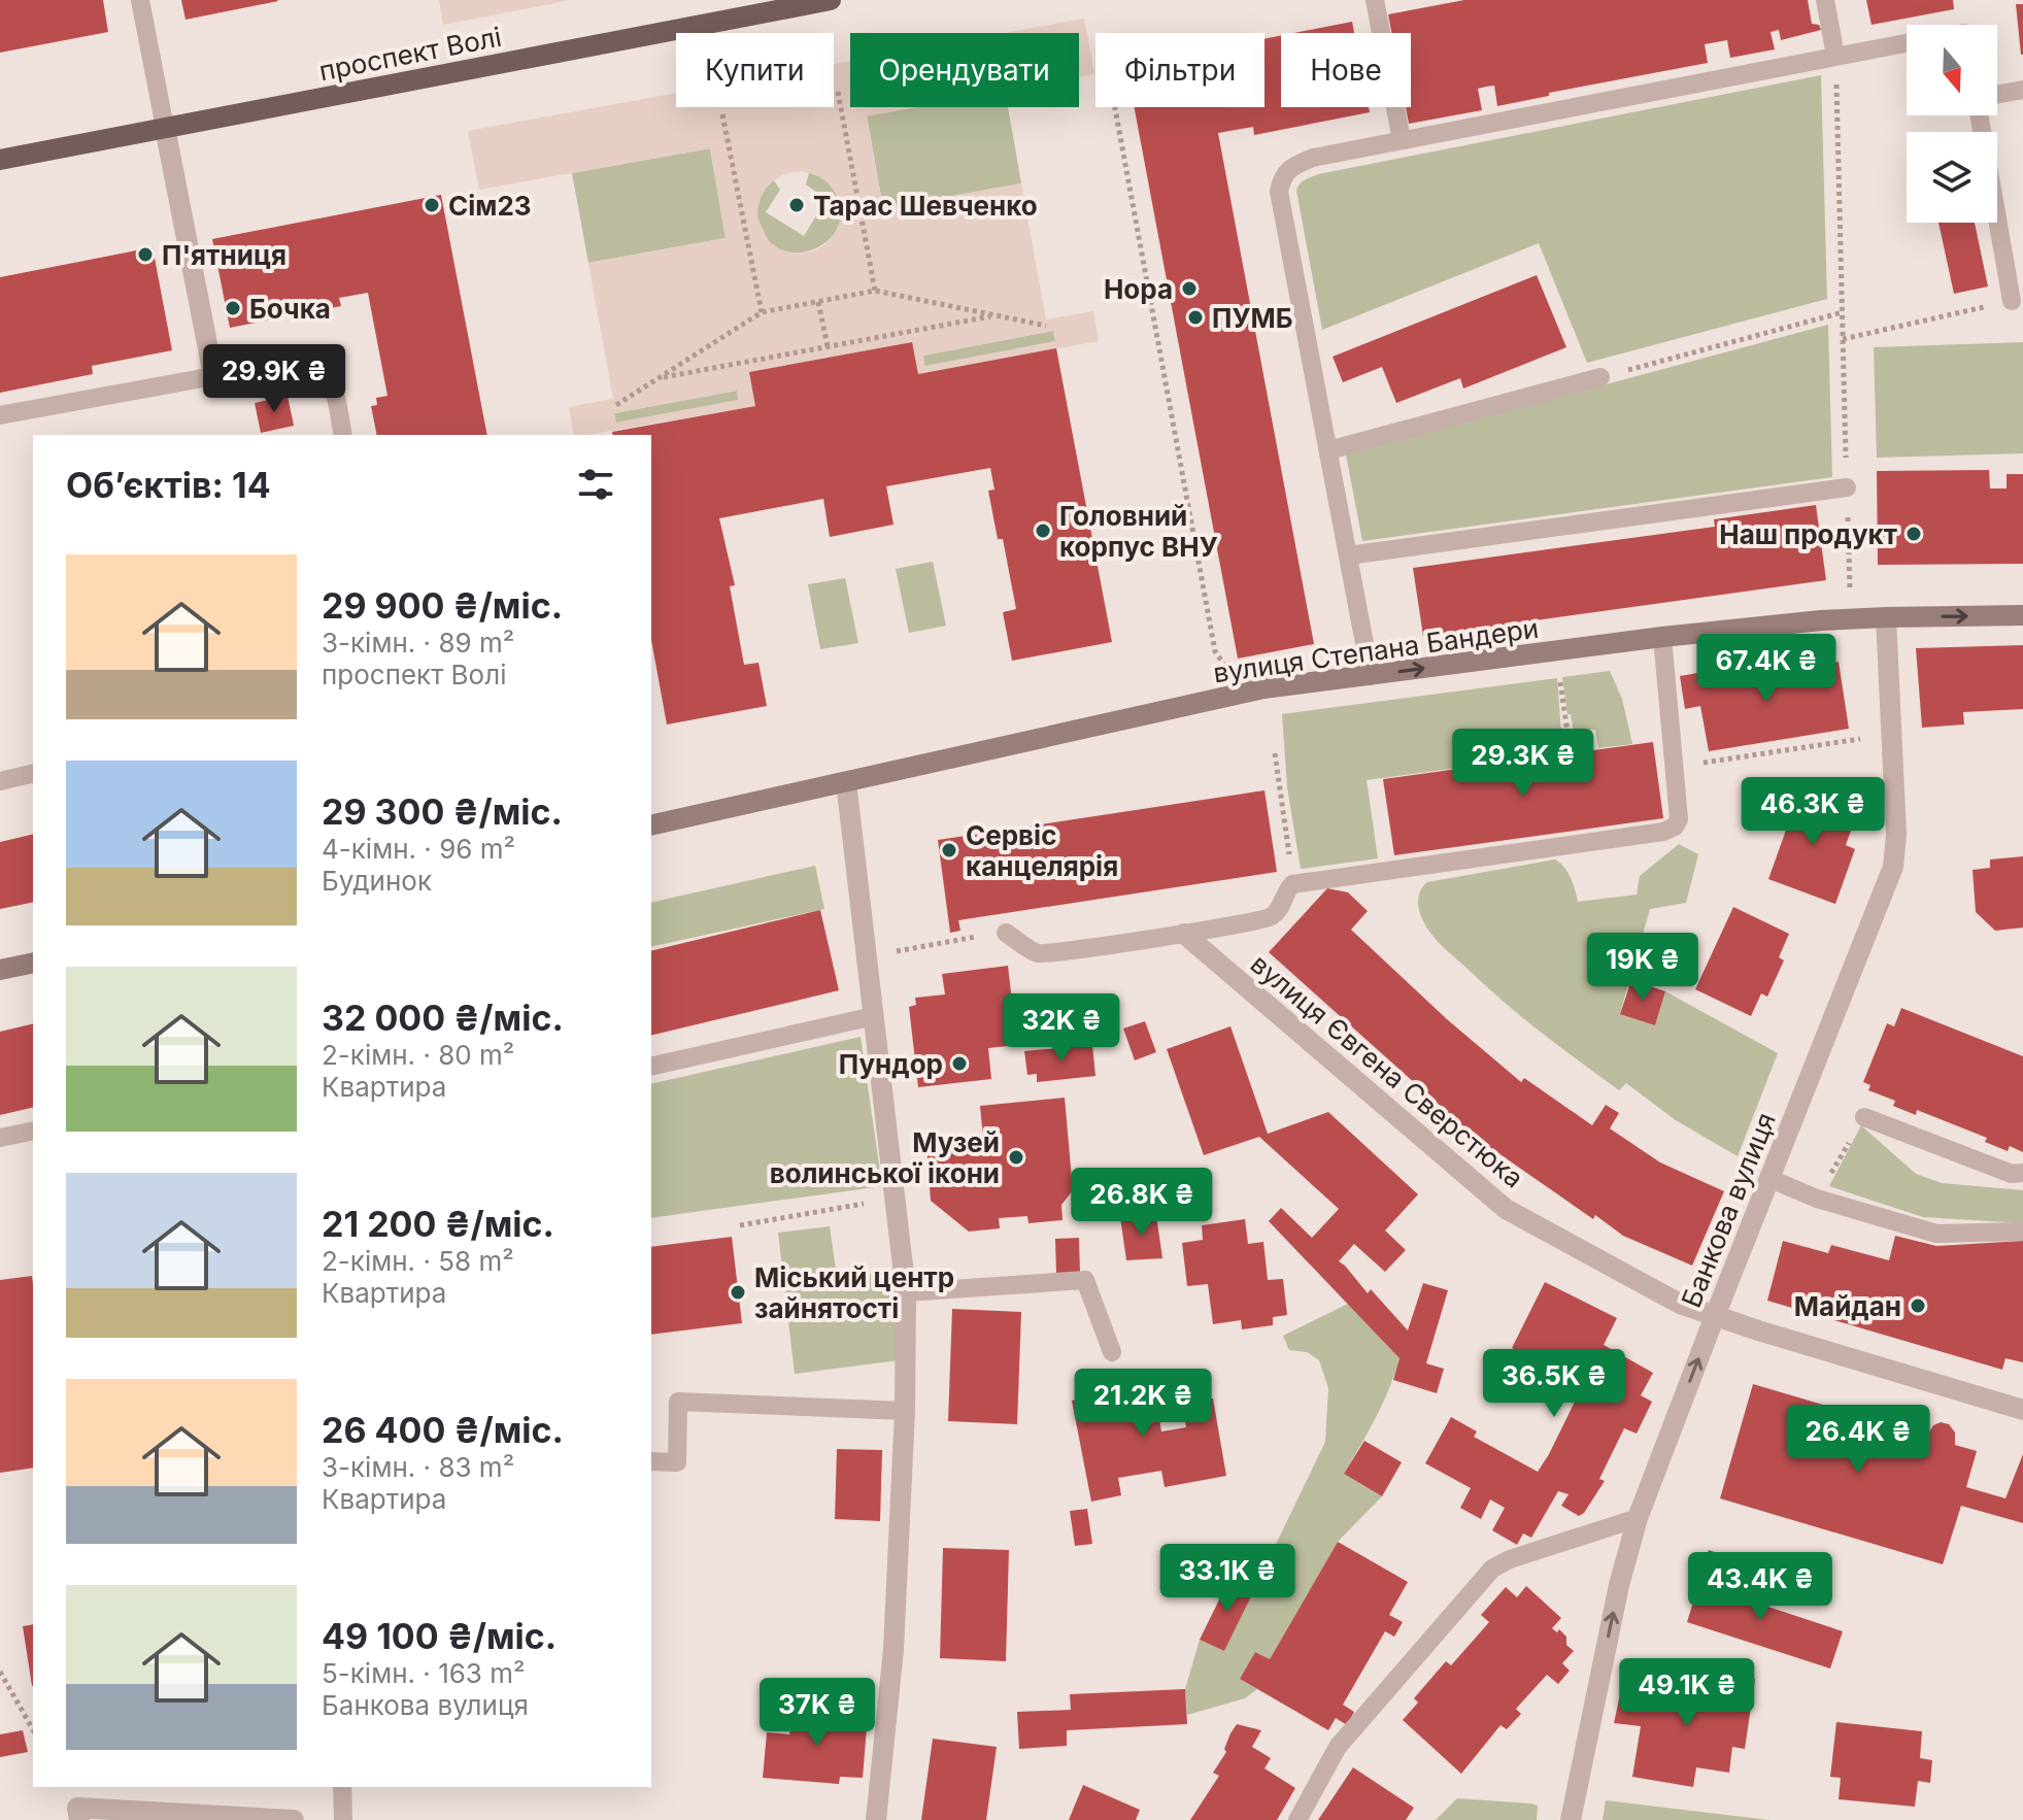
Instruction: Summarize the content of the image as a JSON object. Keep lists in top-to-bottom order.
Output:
{
  "streets": {
    "main road": ["проспект Волі"],
    "street": ["вулиця Степана Бандери", "вулиця Євгена Сверстюка", "Банкова вулиця"]
  },
  "crossings": [
    ["вулиця Степана Бандери", "Банкова вулиця"],
    ["вулиця Євгена Сверстюка", "Банкова вулиця"]
  ],
  "one_way": ["Банкова вулиця"],
  "places": [
    "Сім23",
    "Тарас Шевченко",
    "П'ятниця",
    "Нора",
    "Бочка",
    "ПУМБ",
    "Головний корпус ВНУ",
    "Наш продукт",
    "Сервіс канцелярія",
    "Пундор",
    "Музей волинської ікони",
    "Міський центр зайнятості",
    "Майдан"
  ],
  "north": "bottom",
  "page": {
    "chip": [
      "Купити",
      "Орендувати",
      "Фільтри",
      "Нове"
    ],
    "price": [
      "29.9K ₴",
      "67.4K ₴",
      "29.3K ₴",
      "46.3K ₴",
      "19K ₴",
      "32K ₴",
      "26.8K ₴",
      "36.5K ₴",
      "21.2K ₴",
      "26.4K ₴",
      "33.1K ₴",
      "43.4K ₴",
      "49.1K ₴",
      "37K ₴"
    ],
    "heading": "Об’єктів: 14",
    "list": [
      {
        "name": "29 900 ₴/міс.",
        "note": "3-кімн. · 89 m² · проспект Волі"
      },
      {
        "name": "29 300 ₴/міс.",
        "note": "4-кімн. · 96 m² · Будинок"
      },
      {
        "name": "32 000 ₴/міс.",
        "note": "2-кімн. · 80 m² · Квартира"
      },
      {
        "name": "21 200 ₴/міс.",
        "note": "2-кімн. · 58 m² · Квартира"
      },
      {
        "name": "26 400 ₴/міс.",
        "note": "3-кімн. · 83 m² · Квартира"
      },
      {
        "name": "49 100 ₴/міс.",
        "note": "5-кімн. · 163 m² · Банкова вулиця"
      }
    ]
  }
}
